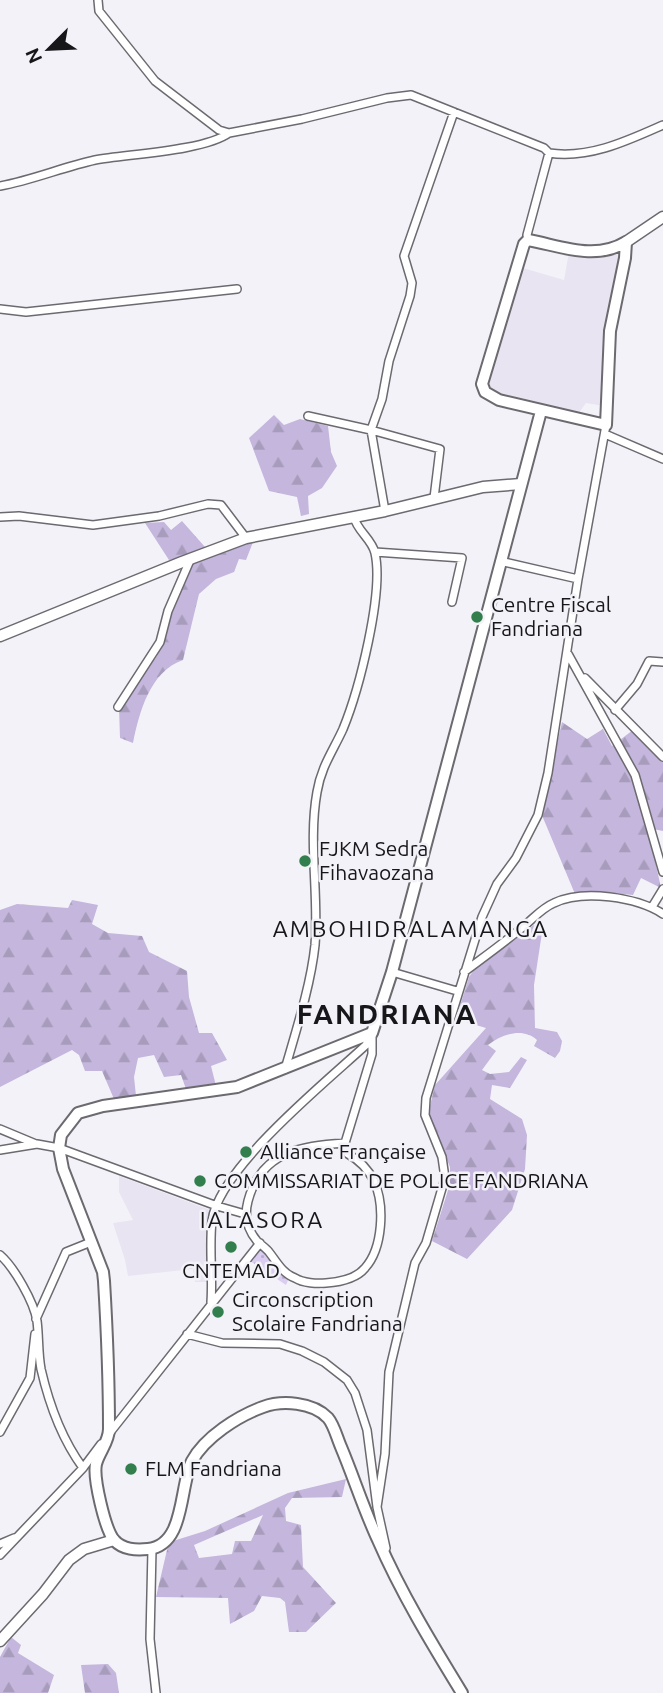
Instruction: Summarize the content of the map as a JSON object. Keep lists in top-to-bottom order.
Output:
{
  "districts": ["AMBOHIDRALAMANGA", "FANDRIANA", "IALASORA"],
  "places": [
    "Centre Fiscal Fandriana",
    "FJKM Sedra Fihavaozana",
    "Alliance Française",
    "COMMISSARIAT DE POLICE FANDRIANA",
    "CNTEMAD",
    "Circonscription Scolaire Fandriana",
    "FLM Fandriana"
  ],
  "north": "bottom left"
}
